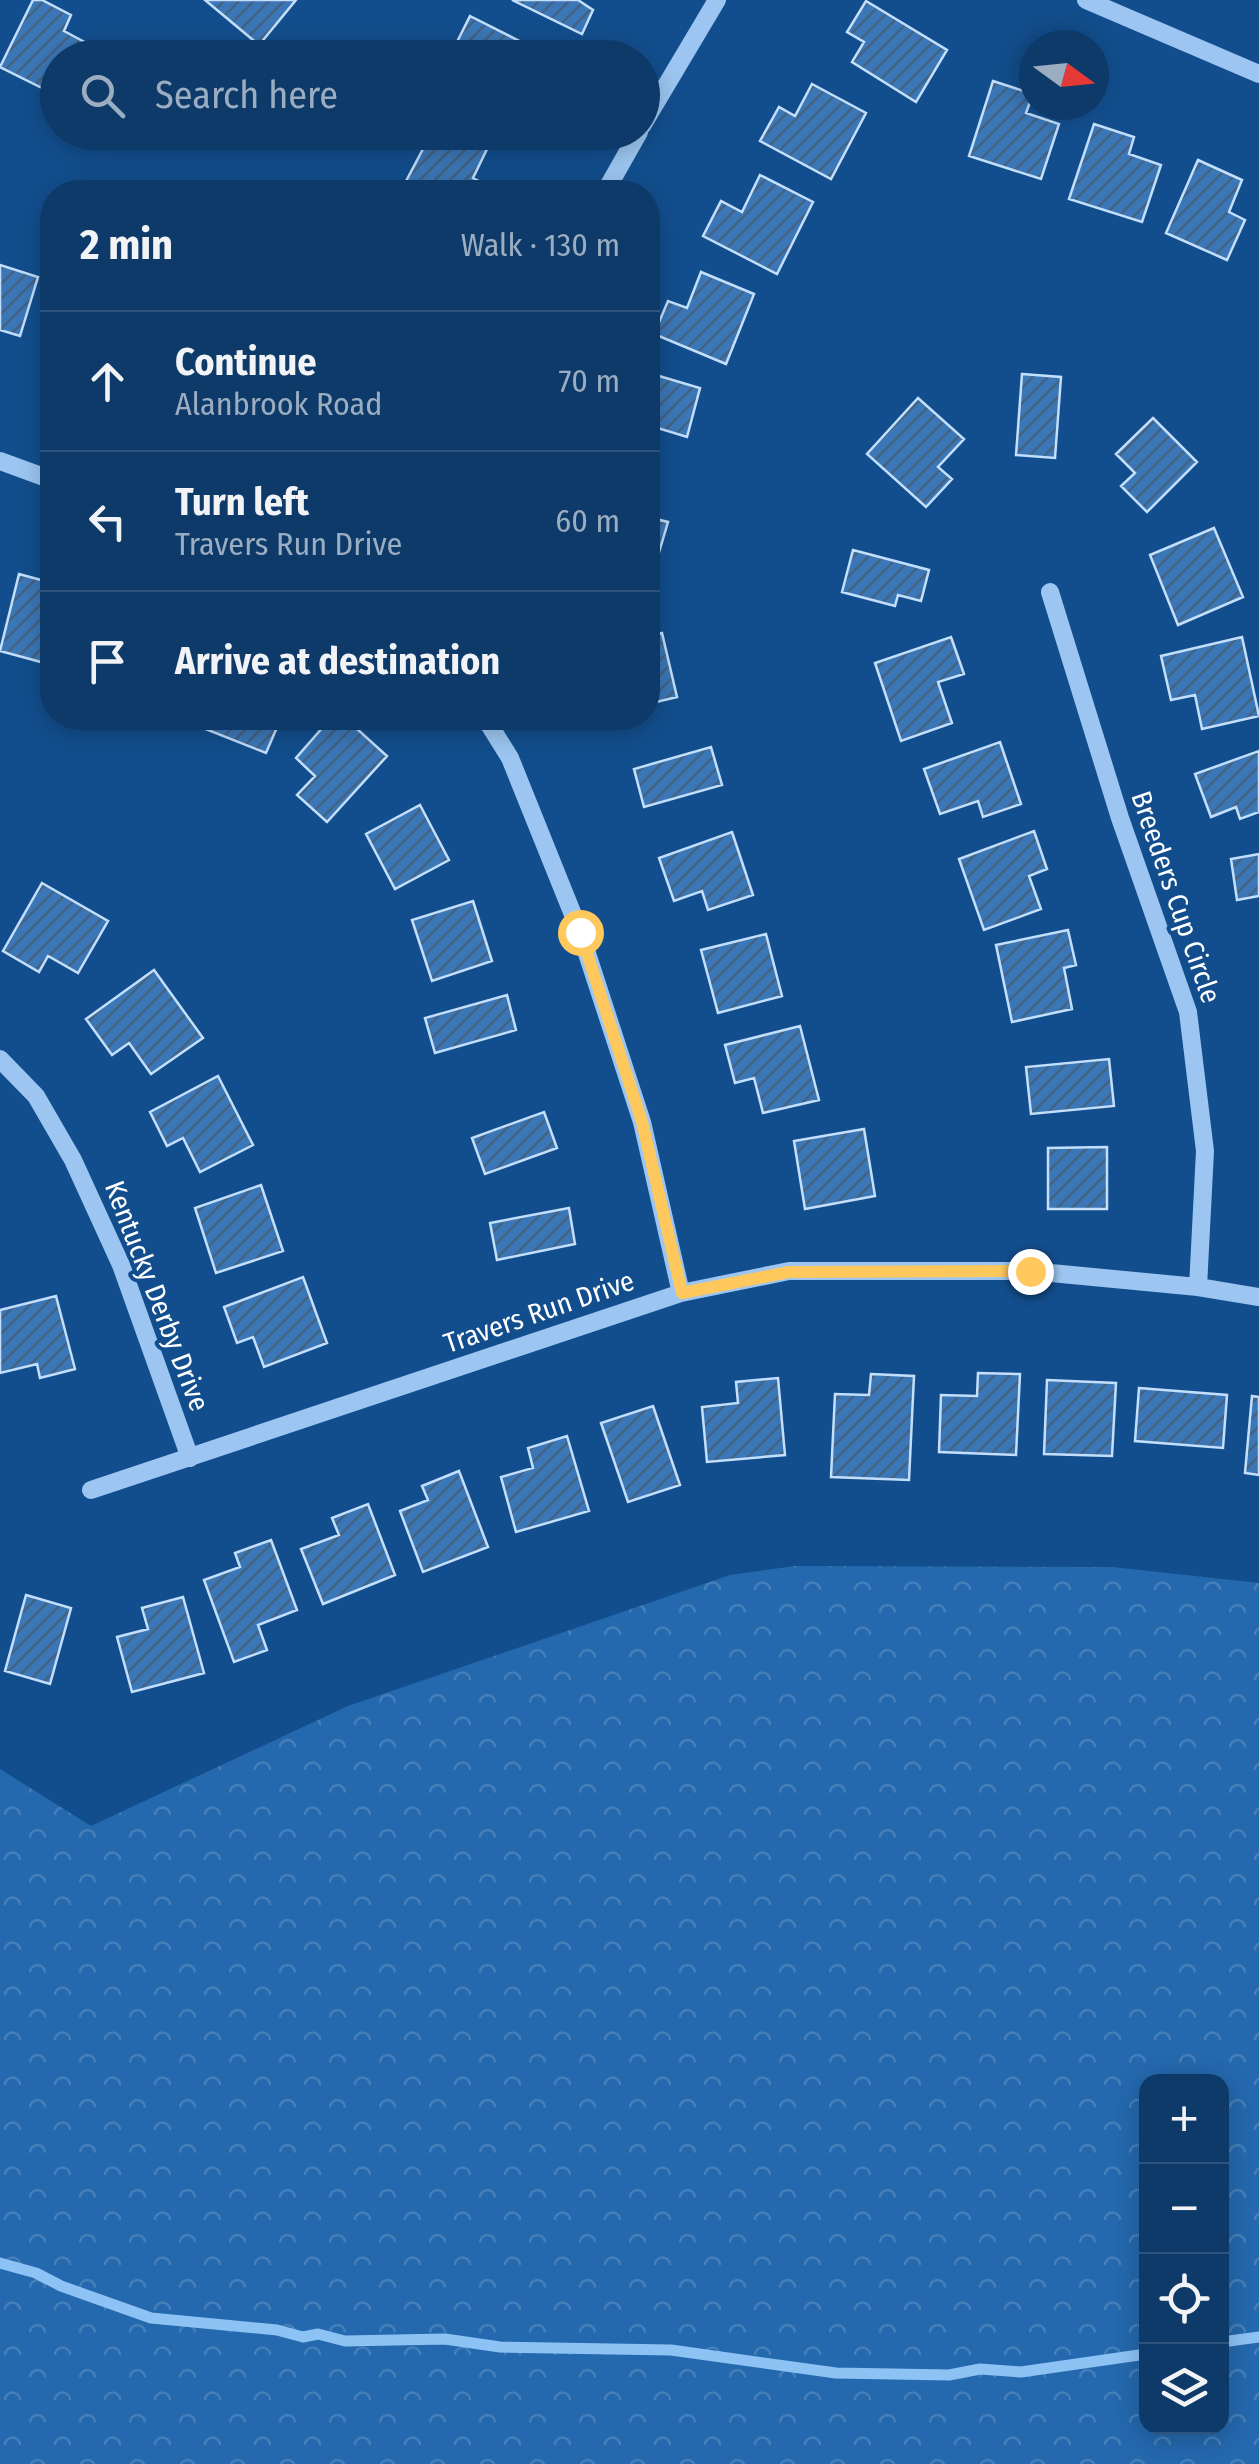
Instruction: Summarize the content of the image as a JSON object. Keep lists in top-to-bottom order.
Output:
{
  "streets": {
    "street": ["Breeders Cup Circle", "Kentucky Derby Drive", "Travers Run Drive"]
  },
  "crossings": [
    ["Breeders Cup Circle", "Travers Run Drive"],
    ["Kentucky Derby Drive", "Travers Run Drive"]
  ],
  "north": "right",
  "page": {
    "search": "Search here",
    "heading": ["2 min", "Walk · 130 m"],
    "list": [
      ["Continue", "Alanbrook Road", "70 m"],
      ["Turn left", "Travers Run Drive", "60 m"],
      "Arrive at destination"
    ],
    "map_buttons": ["+", "−"]
  }
}
